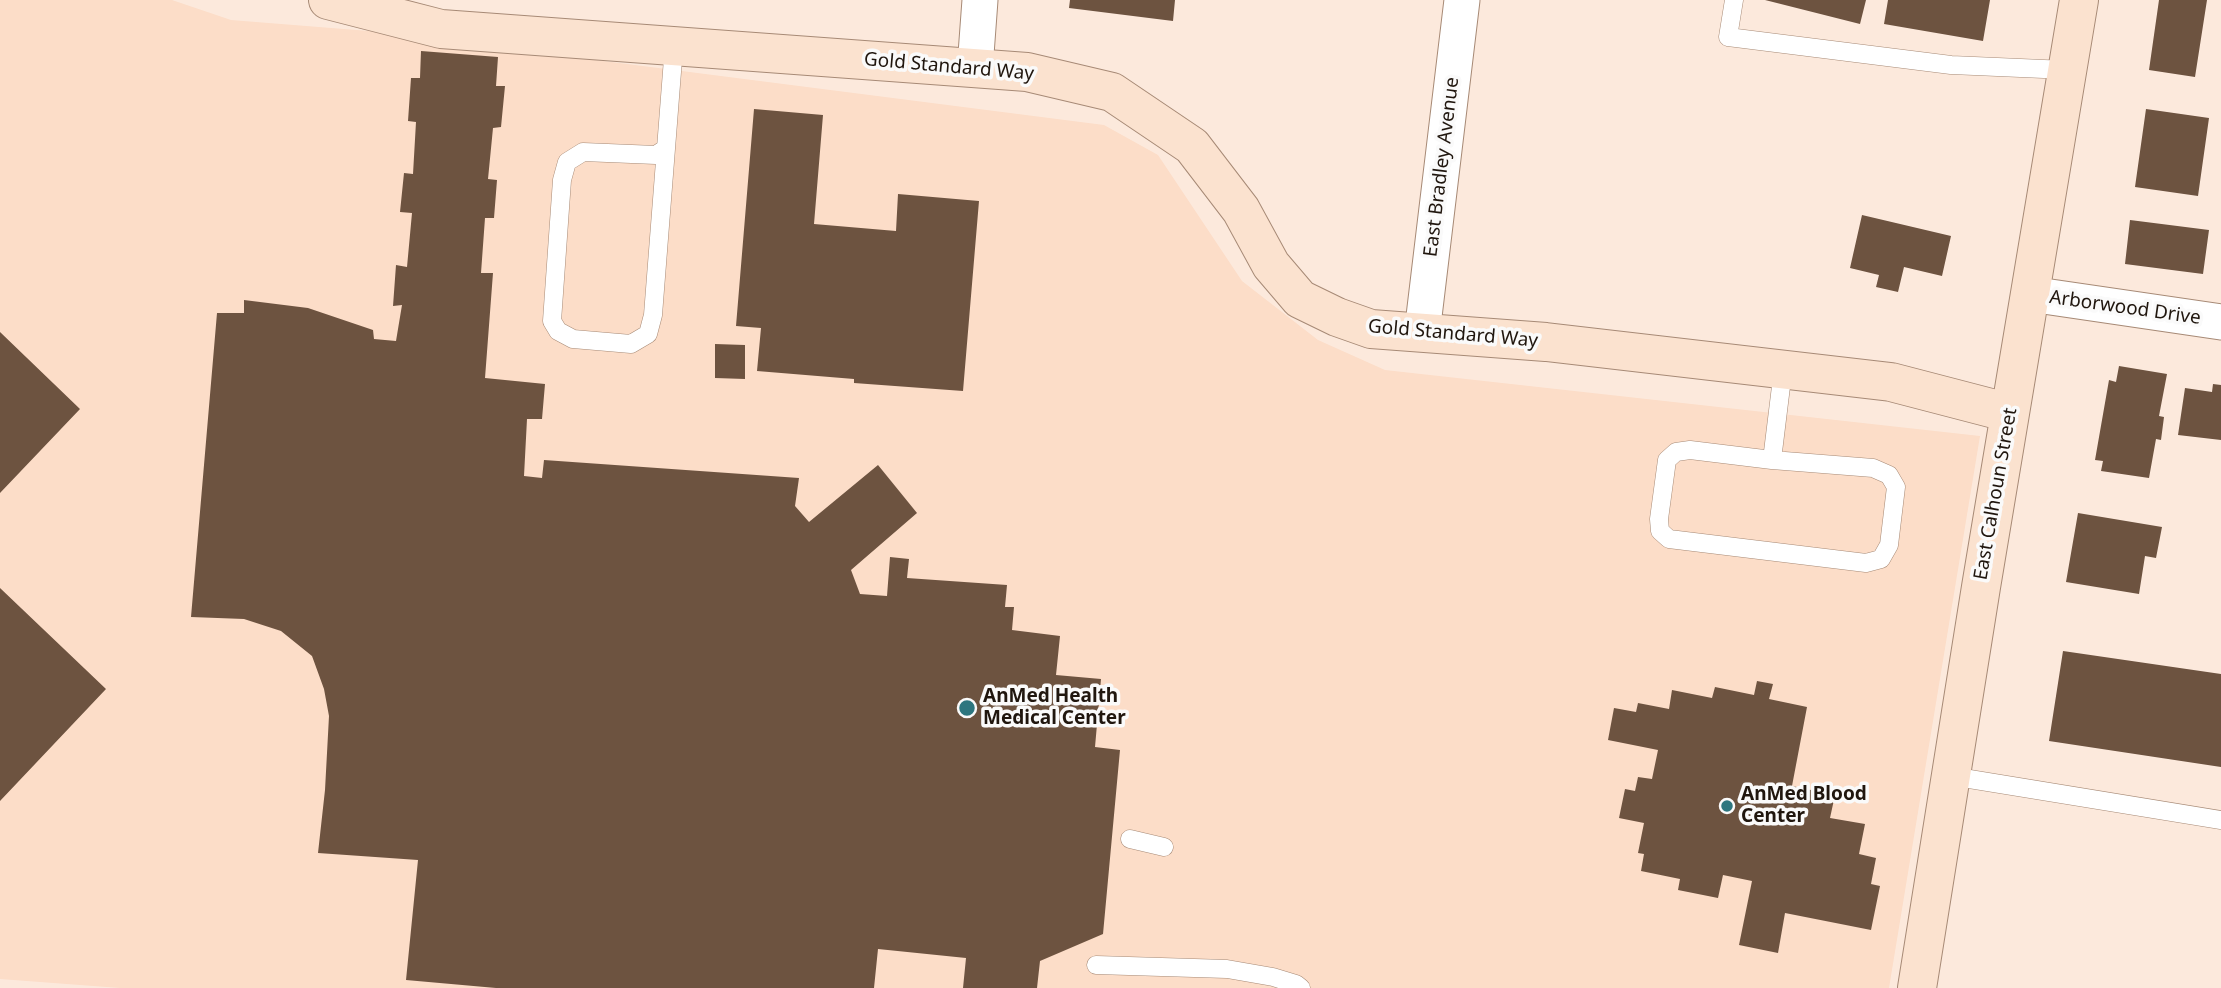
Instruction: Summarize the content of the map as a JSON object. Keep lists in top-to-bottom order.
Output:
{
  "streets": {
    "street": [
      "Gold Standard Way",
      "East Bradley Avenue",
      "Arborwood Drive",
      "East Calhoun Street"
    ]
  },
  "crossings": [
    ["Gold Standard Way", "East Bradley Avenue"],
    ["Gold Standard Way", "East Calhoun Street"],
    ["Arborwood Drive", "East Calhoun Street"]
  ],
  "places": ["AnMed Health Medical Center", "AnMed Blood Center"]
}
